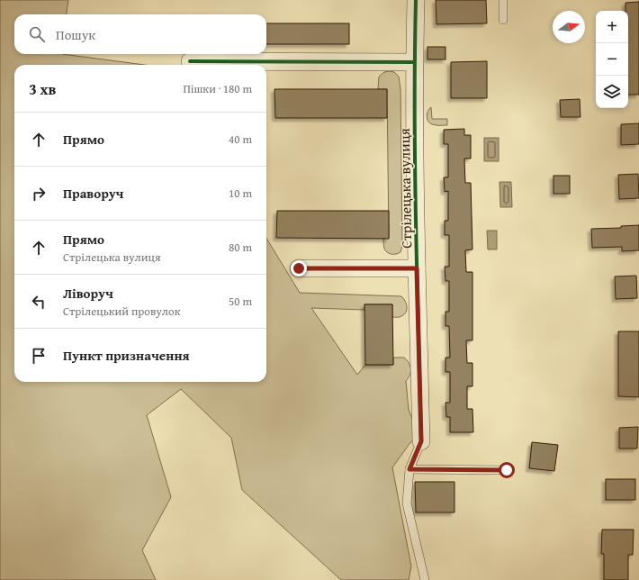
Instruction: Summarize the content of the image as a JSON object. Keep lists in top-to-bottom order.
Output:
{
  "streets": {
    "street": ["Стрілецька вулиця"]
  },
  "north": "right",
  "page": {
    "map_buttons": ["+", "−"],
    "search": "Пошук",
    "heading": ["3 хв", "Пішки · 180 m"],
    "list": [
      ["Прямо", "40 m"],
      ["Праворуч", "10 m"],
      ["Прямо", "Стрілецька вулиця", "80 m"],
      ["Ліворуч", "Стрілецький провулок", "50 m"],
      "Пункт призначення"
    ]
  }
}
